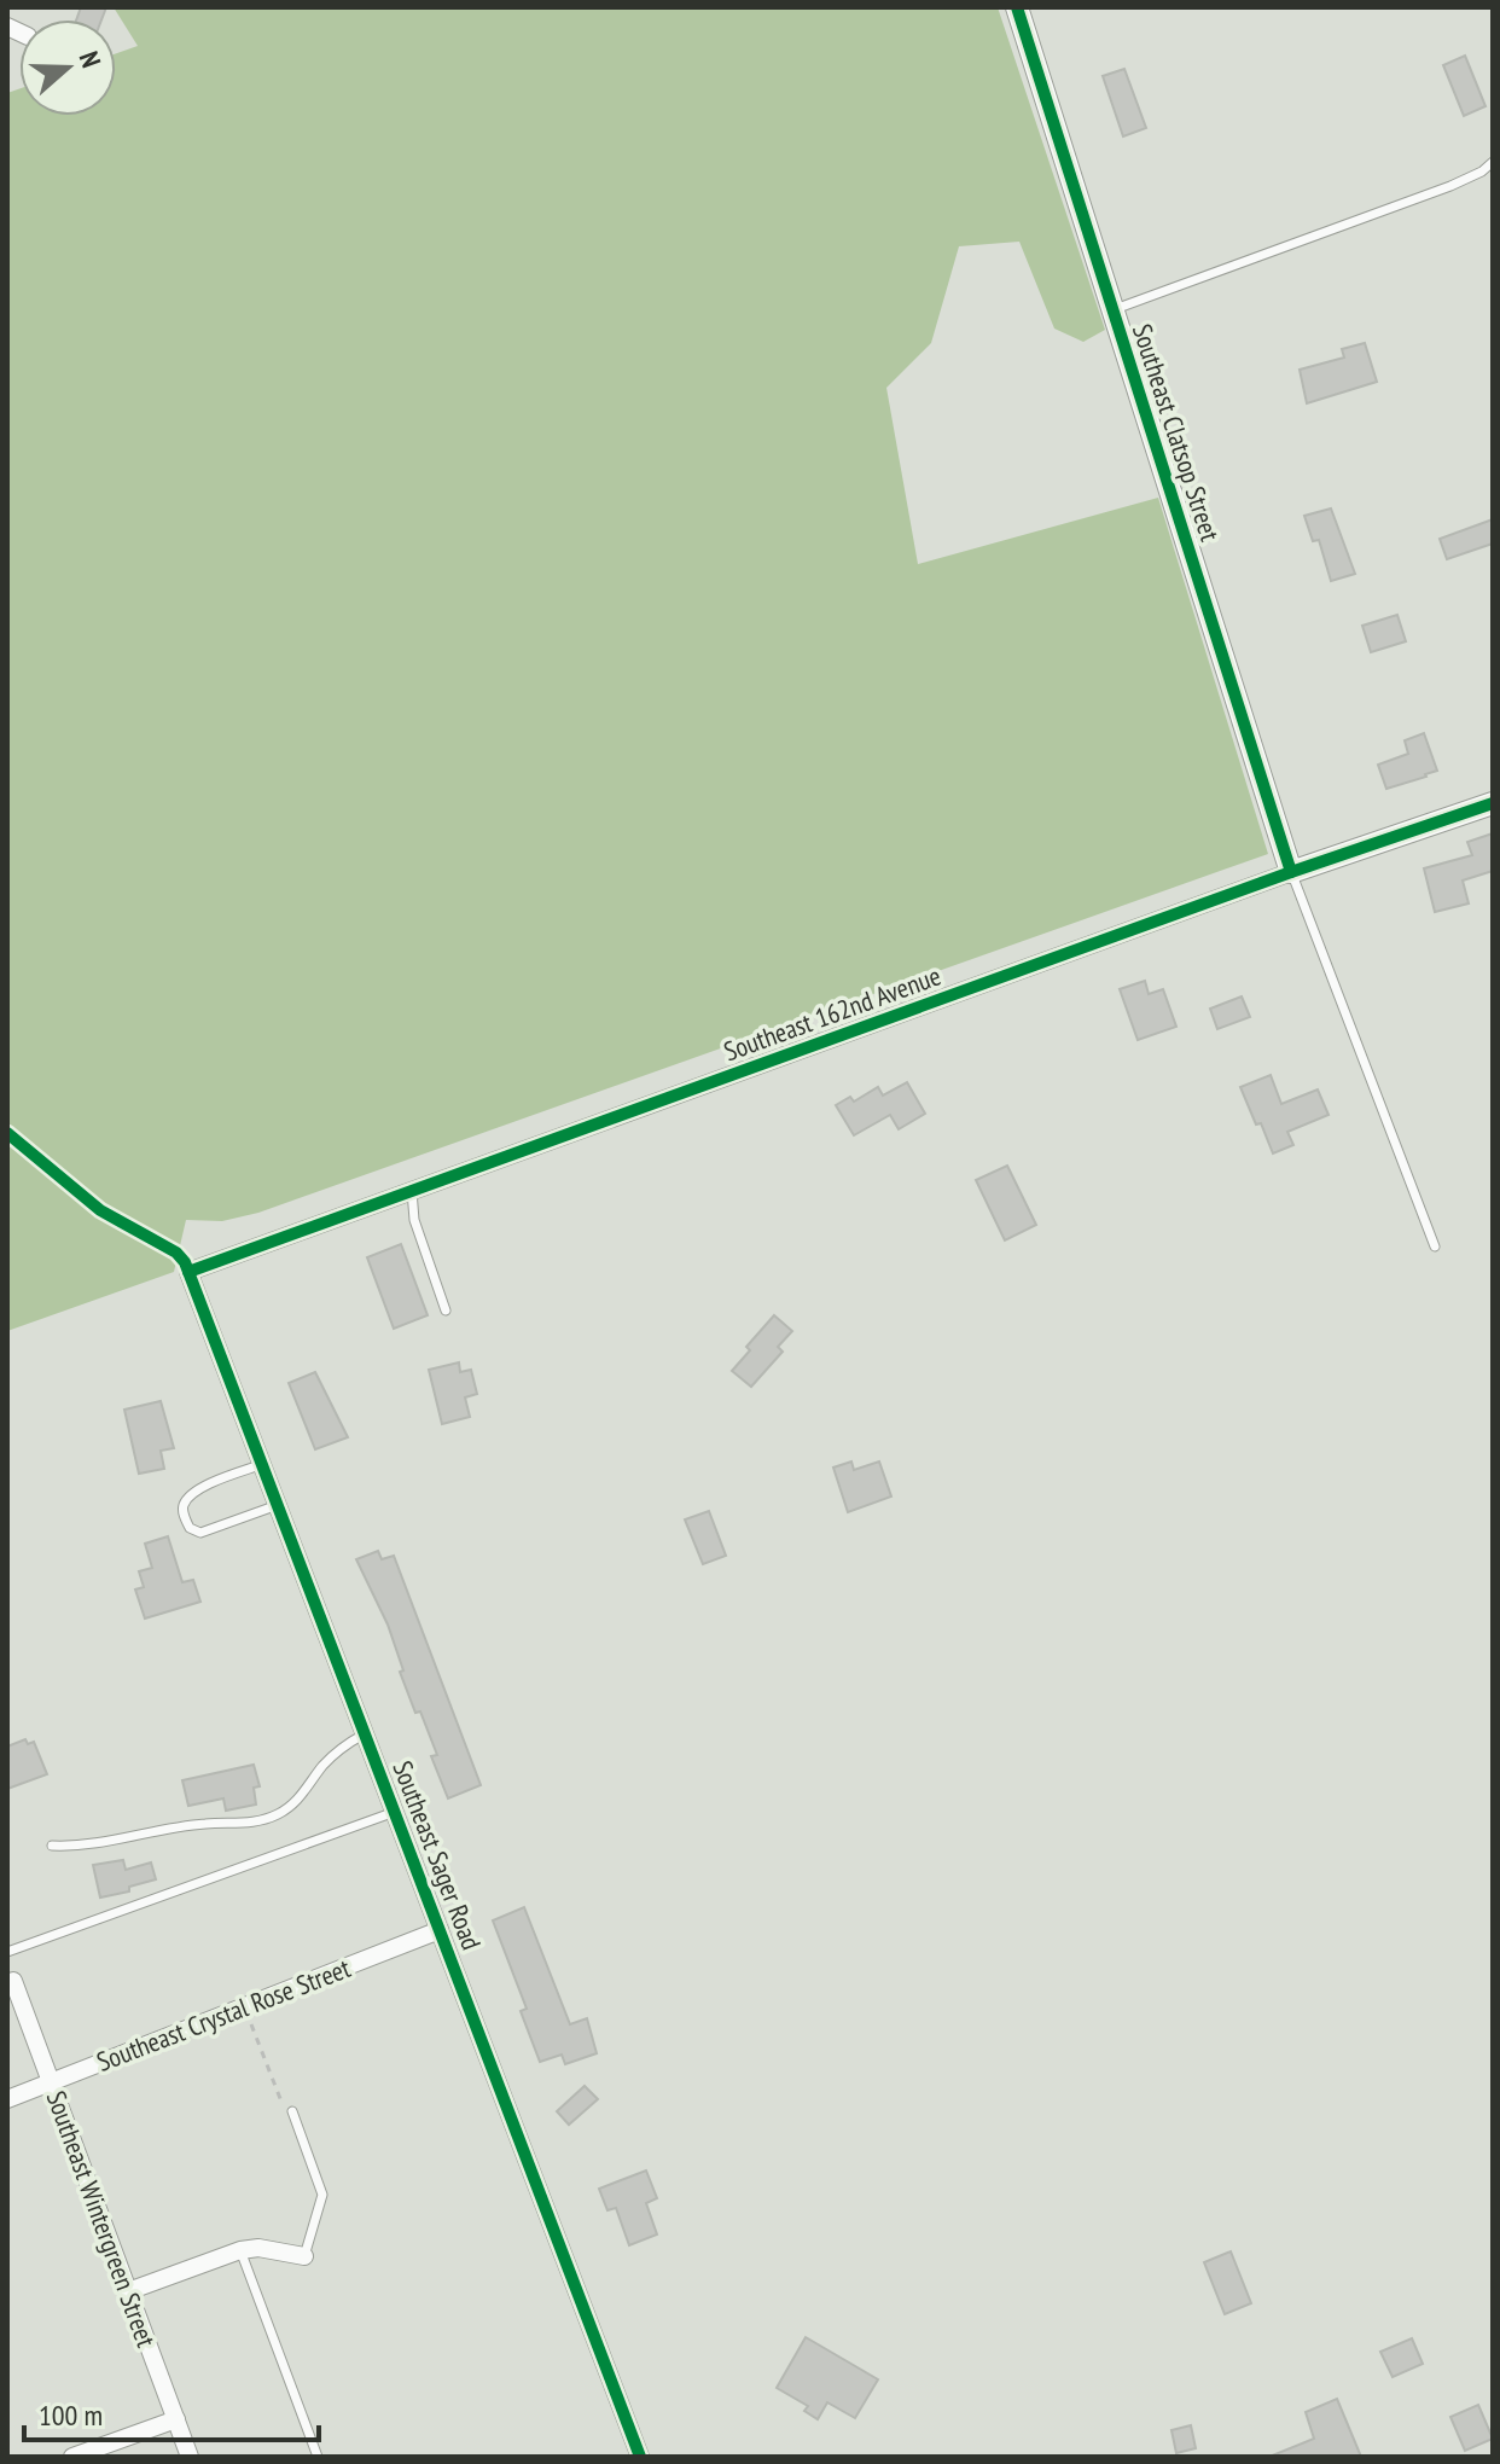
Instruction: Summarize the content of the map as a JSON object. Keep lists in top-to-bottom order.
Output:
{
  "streets": {
    "street": [
      "Southeast Clatsop Street",
      "Southeast 162nd Avenue",
      "Southeast Sager Road",
      "Southeast Crystal Rose Street",
      "Southeast Wintergreen Street"
    ]
  },
  "crossings": [
    ["Southeast Clatsop Street", "Southeast 162nd Avenue"],
    ["Southeast 162nd Avenue", "Southeast Sager Road"],
    ["Southeast Sager Road", "Southeast Crystal Rose Street"],
    ["Southeast Crystal Rose Street", "Southeast Wintergreen Street"]
  ],
  "scale_bar": "100 m",
  "north": "right"
}
